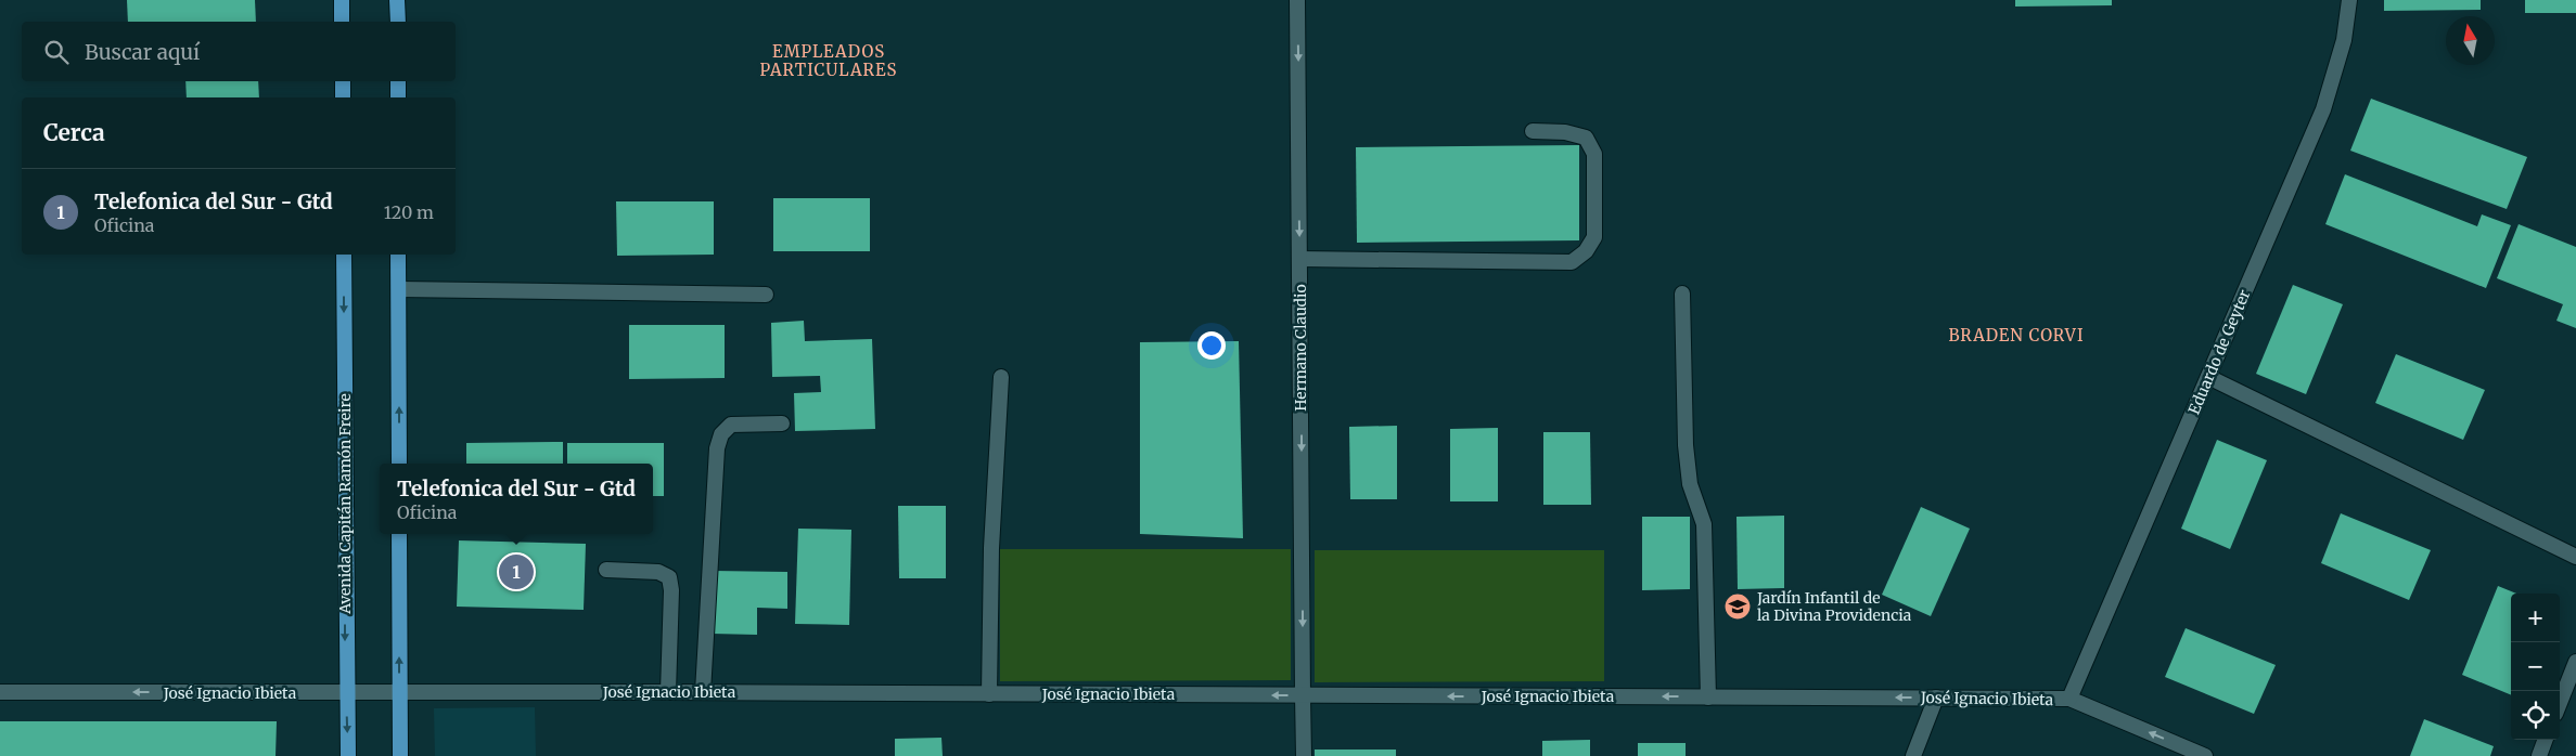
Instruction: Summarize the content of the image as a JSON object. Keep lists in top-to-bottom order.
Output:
{
  "streets": {
    "main road": ["Avenida Capitán Ramón Freire"],
    "street": ["Hermano Claudio", "Eduardo de Geyter", "José Ignacio Ibieta"]
  },
  "crossings": [
    ["Hermano Claudio", "José Ignacio Ibieta"],
    ["Eduardo de Geyter", "José Ignacio Ibieta"],
    ["Avenida Capitán Ramón Freire", "José Ignacio Ibieta"]
  ],
  "one_way": ["Hermano Claudio", "José Ignacio Ibieta"],
  "districts": ["EMPLEADOS PARTICULARES", "BRADEN CORVI"],
  "places": {
    "school or university": ["Jardín Infantil de la Divina Providencia"]
  },
  "north": "top",
  "page": {
    "search": "Buscar aquí",
    "heading": "Cerca",
    "list": [
      {
        "mark": "1",
        "name": "Telefonica del Sur - Gtd",
        "note": "Oficina",
        "value": "120 m"
      }
    ],
    "popup": ["Telefonica del Sur - Gtd", "Oficina"],
    "pins": "1",
    "map_buttons": ["+", "−"]
  }
}
